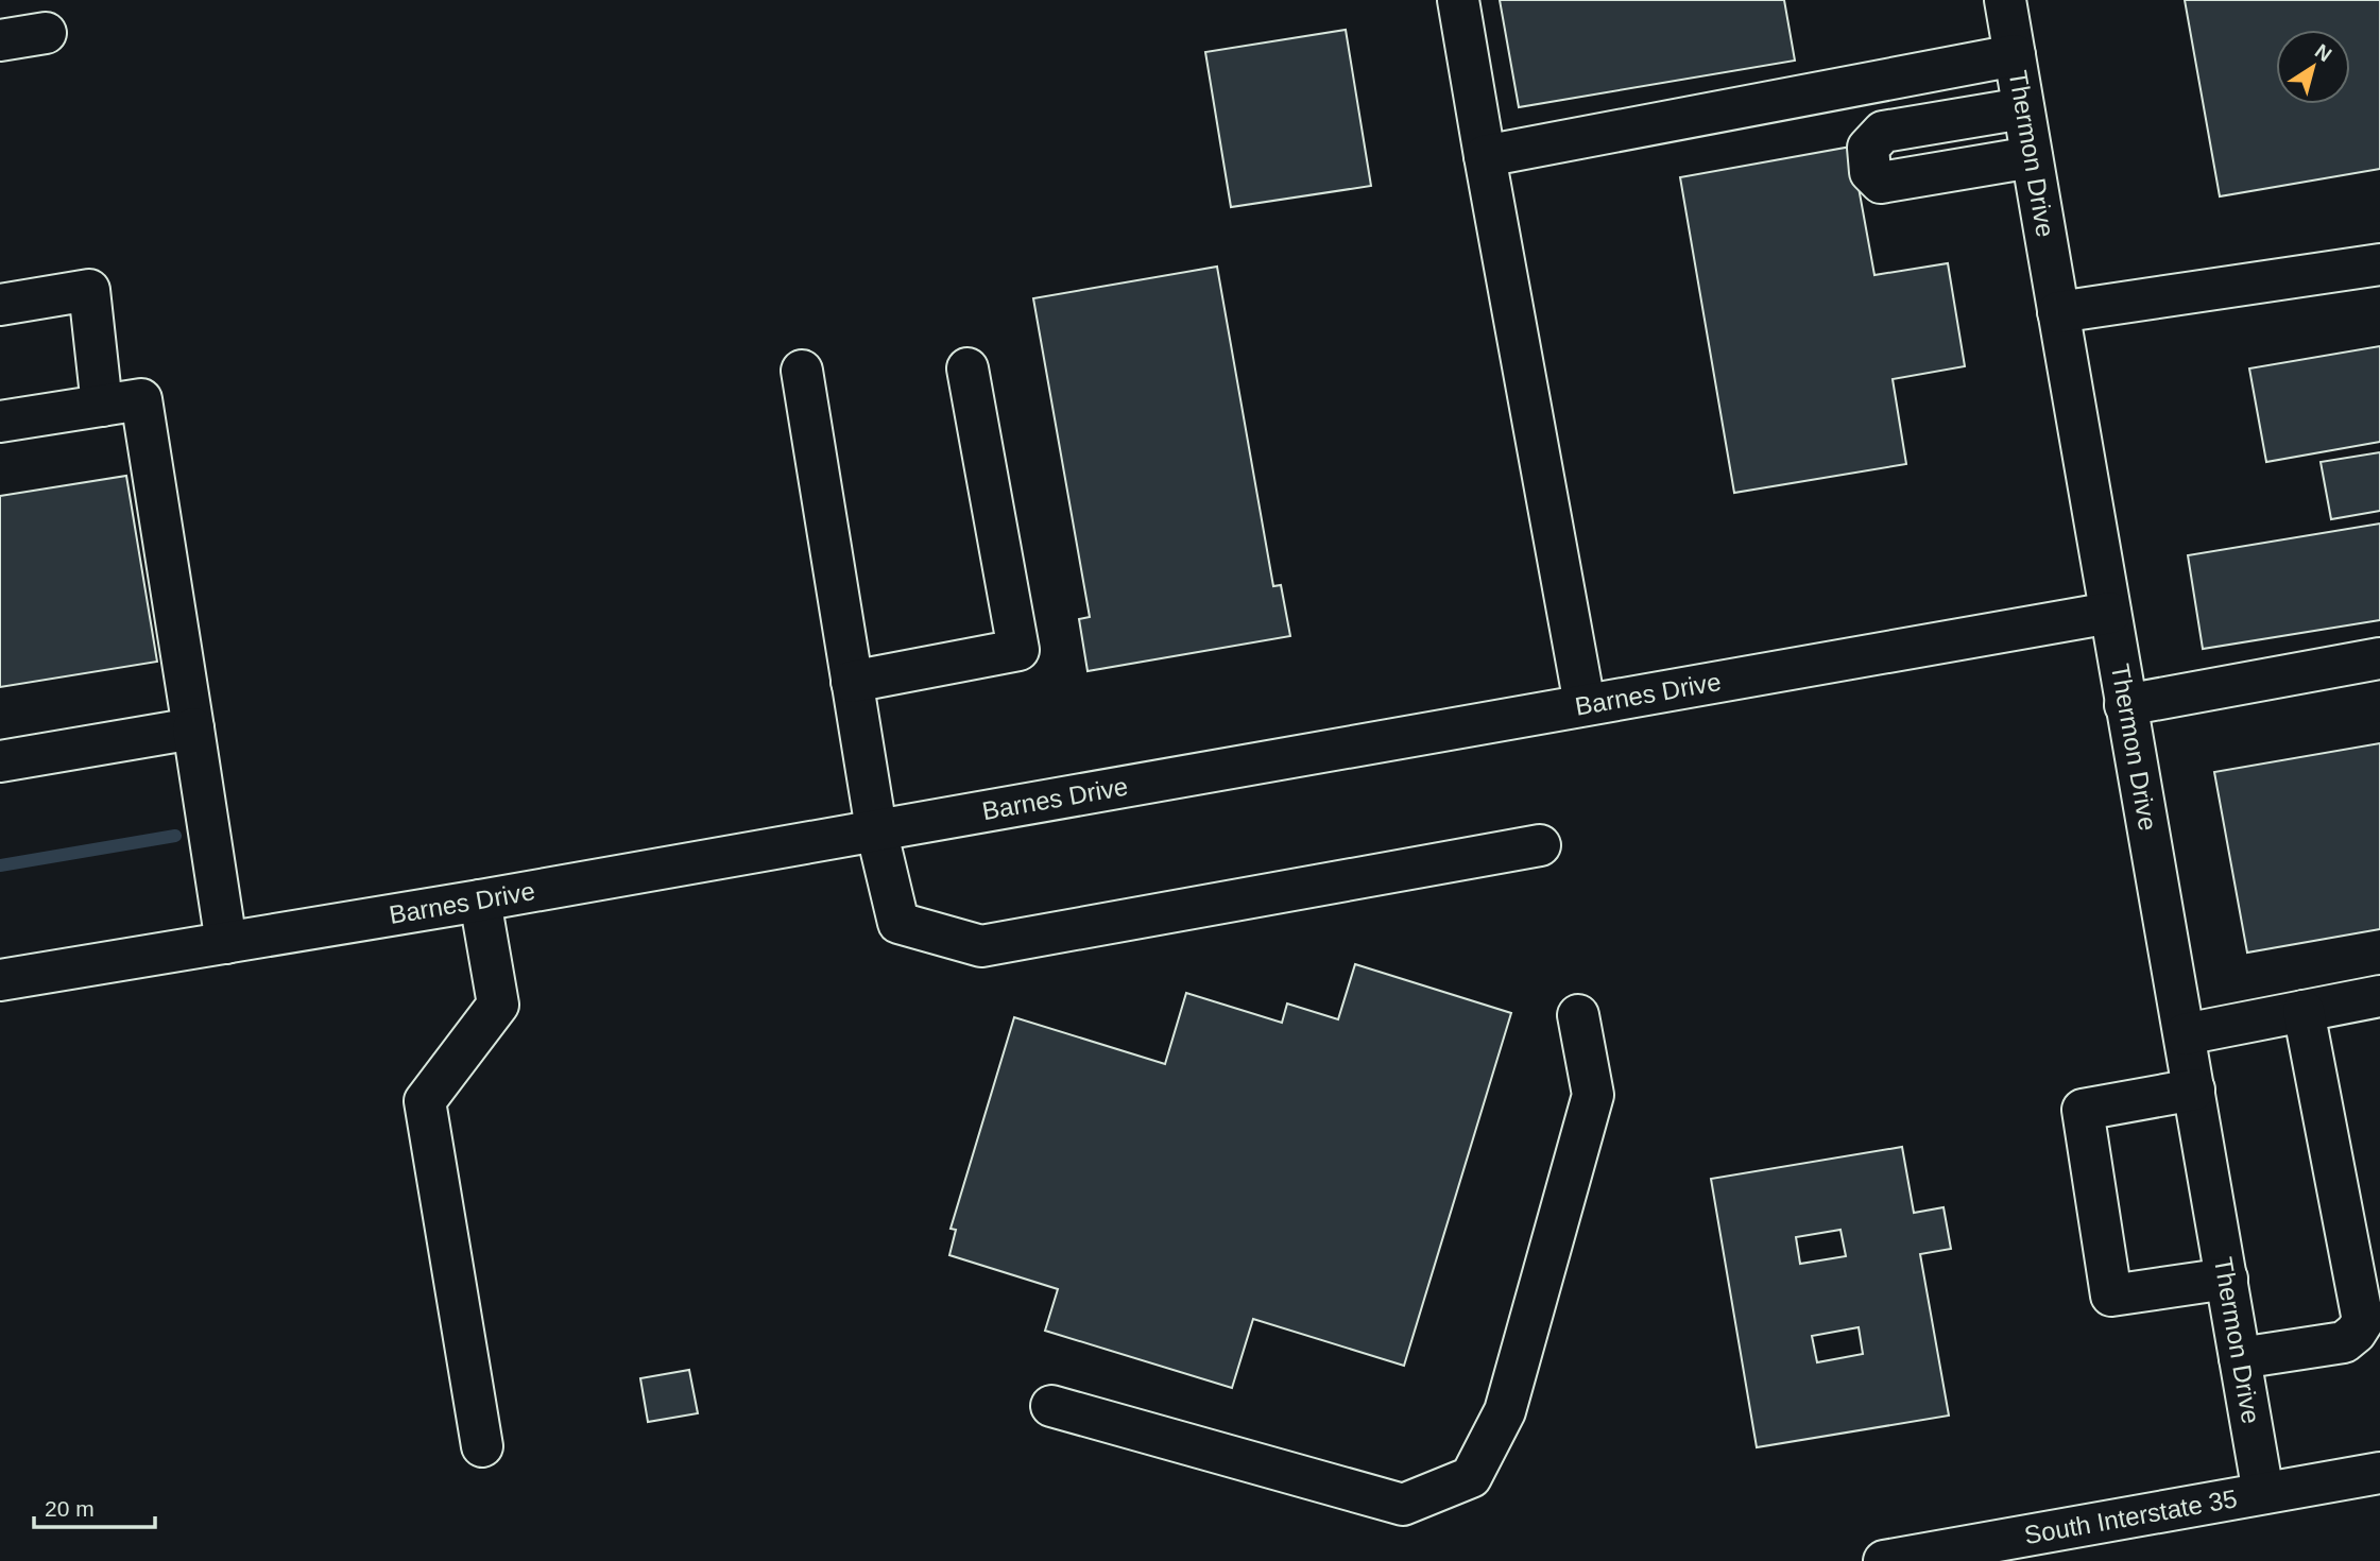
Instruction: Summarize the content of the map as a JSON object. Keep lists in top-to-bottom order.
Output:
{
  "streets": {
    "street": ["Thermon Drive", "Barnes Drive", "South Interstate 35"]
  },
  "crossings": [
    ["Thermon Drive", "Barnes Drive"],
    ["Thermon Drive", "South Interstate 35"]
  ],
  "scale_bar": "20 m",
  "north": "top right"
}
